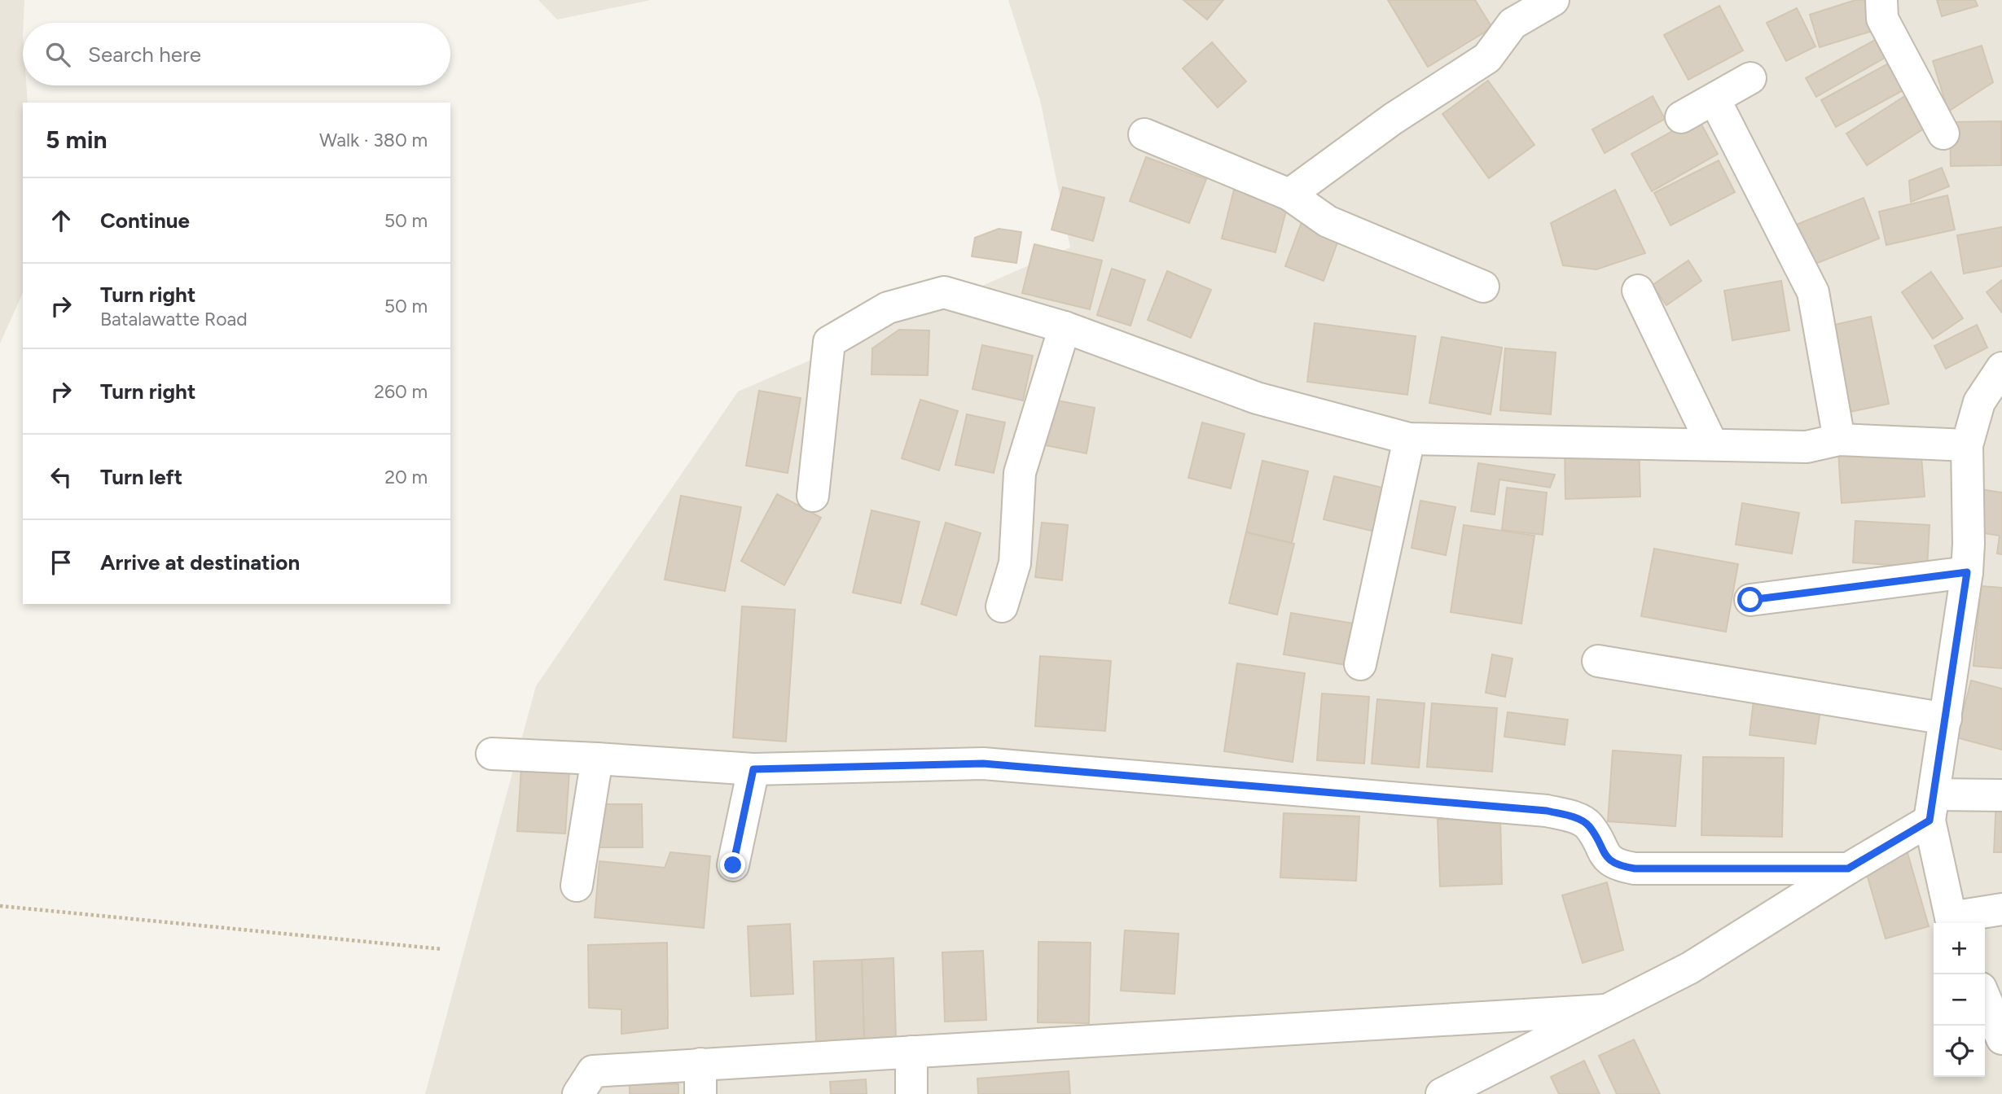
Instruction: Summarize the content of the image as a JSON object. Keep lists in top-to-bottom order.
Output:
{
  "page": {
    "search": "Search here",
    "heading": ["5 min", "Walk · 380 m"],
    "list": [
      ["Continue", "50 m"],
      ["Turn right", "Batalawatte Road", "50 m"],
      ["Turn right", "260 m"],
      ["Turn left", "20 m"],
      "Arrive at destination"
    ],
    "map_buttons": ["+", "−"]
  }
}
